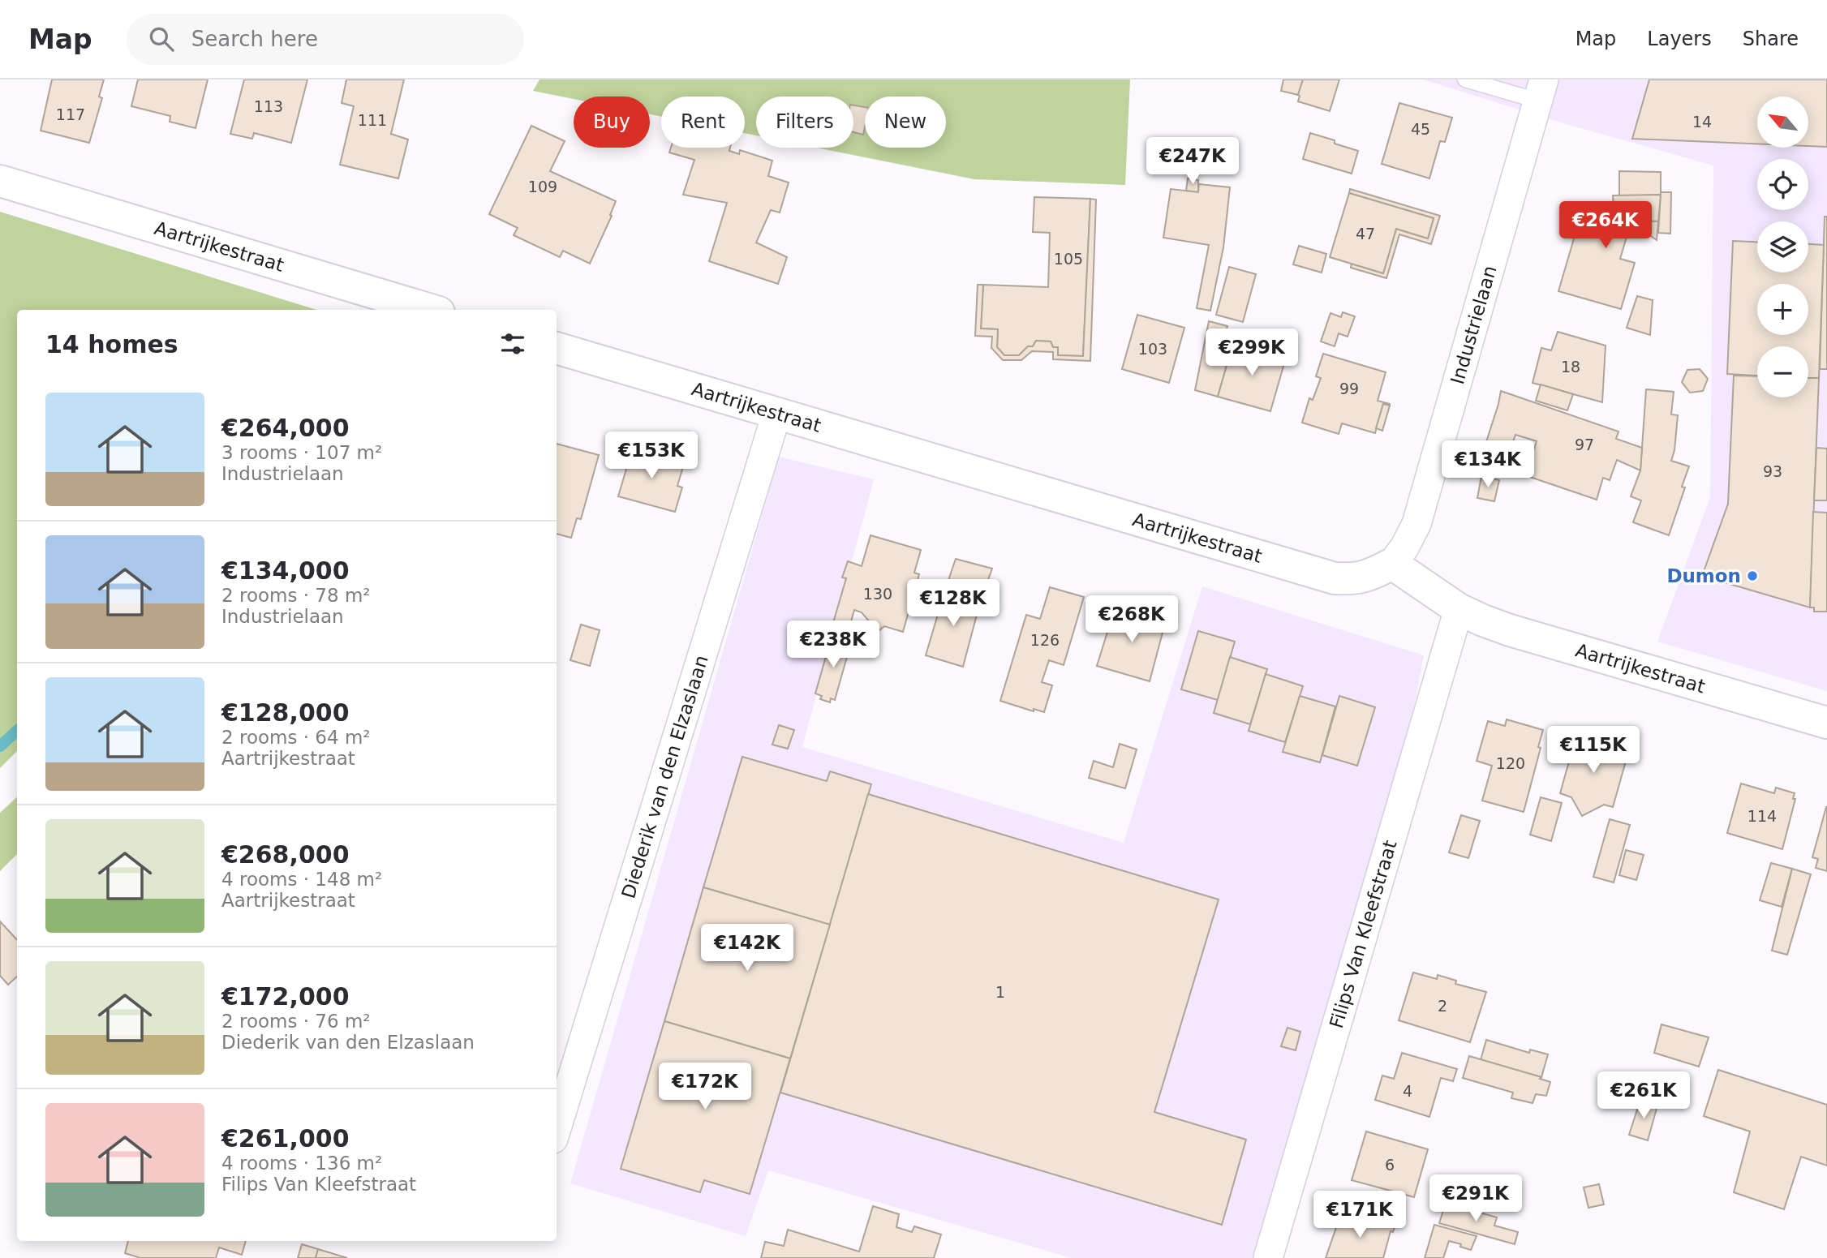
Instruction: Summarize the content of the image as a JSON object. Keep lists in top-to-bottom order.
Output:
{
  "streets": {
    "street": [
      "Aartrijkestraat",
      "Industrielaan",
      "Diederik van den Elzaslaan",
      "Filips Van Kleefstraat"
    ]
  },
  "crossings": [
    ["Aartrijkestraat", "Industrielaan"],
    ["Aartrijkestraat", "Diederik van den Elzaslaan"],
    ["Aartrijkestraat", "Filips Van Kleefstraat"]
  ],
  "places": ["Dumon"],
  "house_numbers": [
    "113",
    "117",
    "111",
    "14",
    "45",
    "109",
    "47",
    "105",
    "103",
    "18",
    "99",
    "97",
    "93",
    "130",
    "126",
    "120",
    "114",
    "1",
    "2",
    "4",
    "6"
  ],
  "north": "top left",
  "page": {
    "header": "Map",
    "search": "Search here",
    "nav": ["Map", "Layers", "Share"],
    "map_buttons": ["+", "−"],
    "chip": [
      "Buy",
      "Rent",
      "Filters",
      "New"
    ],
    "price": [
      "€247K",
      "€264K",
      "€299K",
      "€153K",
      "€134K",
      "€128K",
      "€268K",
      "€238K",
      "€115K",
      "€142K",
      "€172K",
      "€261K",
      "€291K",
      "€171K"
    ],
    "heading": "14 homes",
    "list": [
      {
        "name": "€264,000",
        "note": "3 rooms · 107 m² · Industrielaan"
      },
      {
        "name": "€134,000",
        "note": "2 rooms · 78 m² · Industrielaan"
      },
      {
        "name": "€128,000",
        "note": "2 rooms · 64 m² · Aartrijkestraat"
      },
      {
        "name": "€268,000",
        "note": "4 rooms · 148 m² · Aartrijkestraat"
      },
      {
        "name": "€172,000",
        "note": "2 rooms · 76 m² · Diederik van den Elzaslaan"
      },
      {
        "name": "€261,000",
        "note": "4 rooms · 136 m² · Filips Van Kleefstraat"
      }
    ]
  }
}
